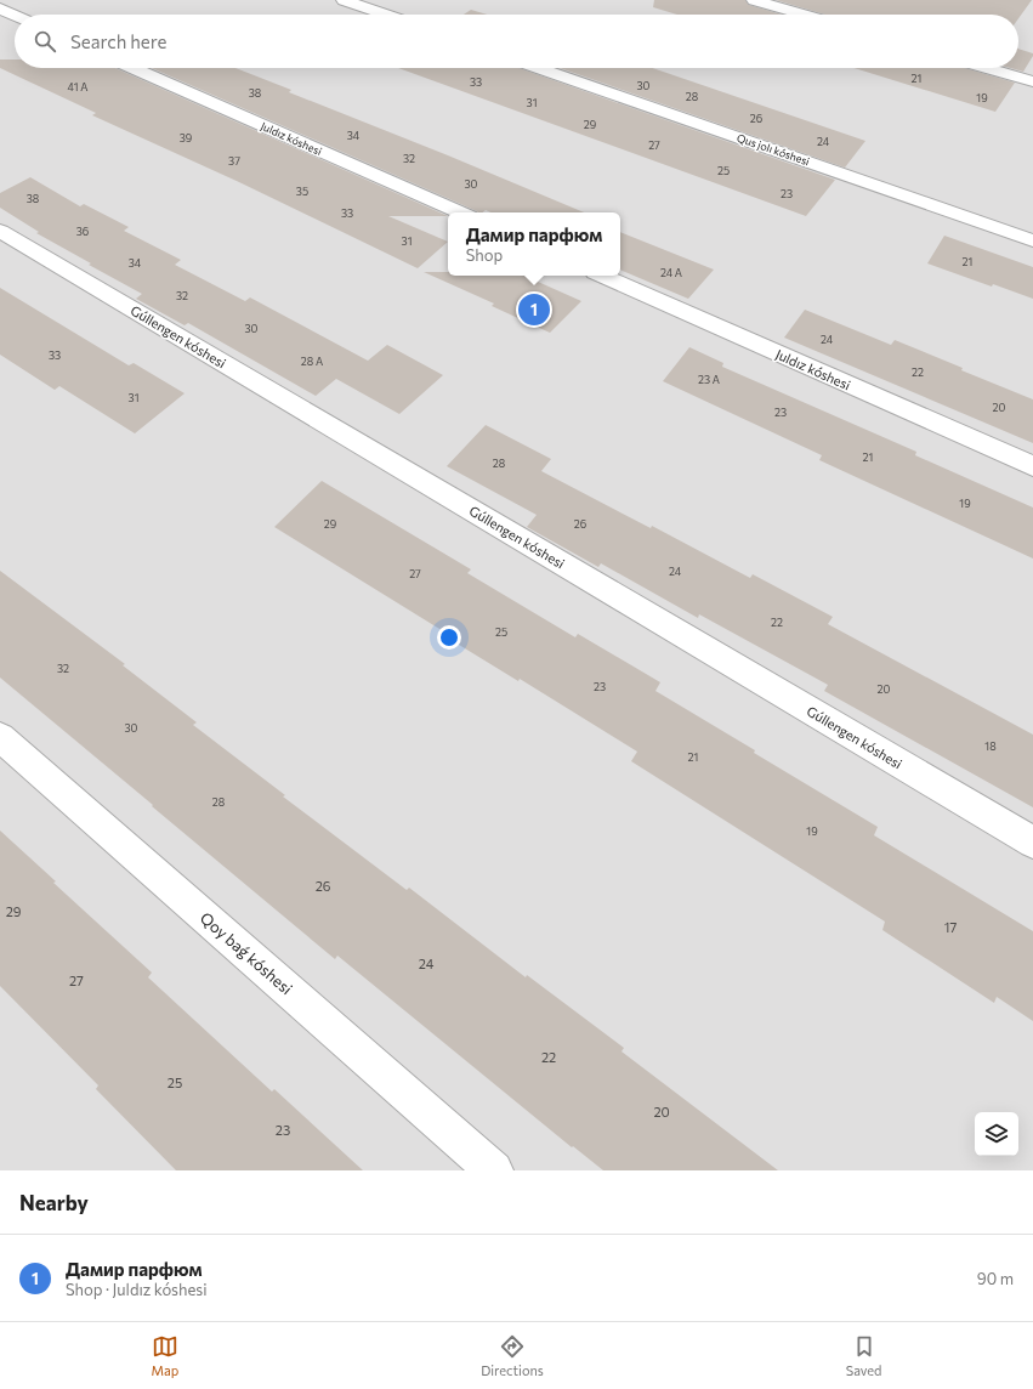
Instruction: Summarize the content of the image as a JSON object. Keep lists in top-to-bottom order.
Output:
{
  "streets": {
    "street": [
      "Juldız kóshesi",
      "Qus jolı kóshesi",
      "Gúllengen kóshesi",
      "Qoy baǵ kóshesi"
    ]
  },
  "house_numbers": [
    "21",
    "33",
    "30",
    "41 А",
    "38",
    "28",
    "19",
    "31",
    "26",
    "29",
    "34",
    "39",
    "24",
    "27",
    "32",
    "37",
    "25",
    "30",
    "35",
    "23",
    "38",
    "33",
    "36",
    "31",
    "21",
    "34",
    "24 А",
    "32",
    "30",
    "24",
    "33",
    "28 А",
    "22",
    "23 А",
    "31",
    "20",
    "23",
    "21",
    "28",
    "19",
    "29",
    "26",
    "24",
    "27",
    "22",
    "25",
    "32",
    "23",
    "20",
    "30",
    "18",
    "21",
    "28",
    "19",
    "26",
    "29",
    "17",
    "24",
    "27",
    "22",
    "25",
    "20",
    "23"
  ],
  "page": {
    "search": "Search here",
    "popup": ["Дамир парфюм", "Shop"],
    "pins": "1",
    "heading": "Nearby",
    "list": [
      {
        "mark": "1",
        "name": "Дамир парфюм",
        "note": "Shop · Juldız kóshesi",
        "value": "90 m"
      }
    ],
    "nav": ["Map", "Directions", "Saved"]
  }
}
